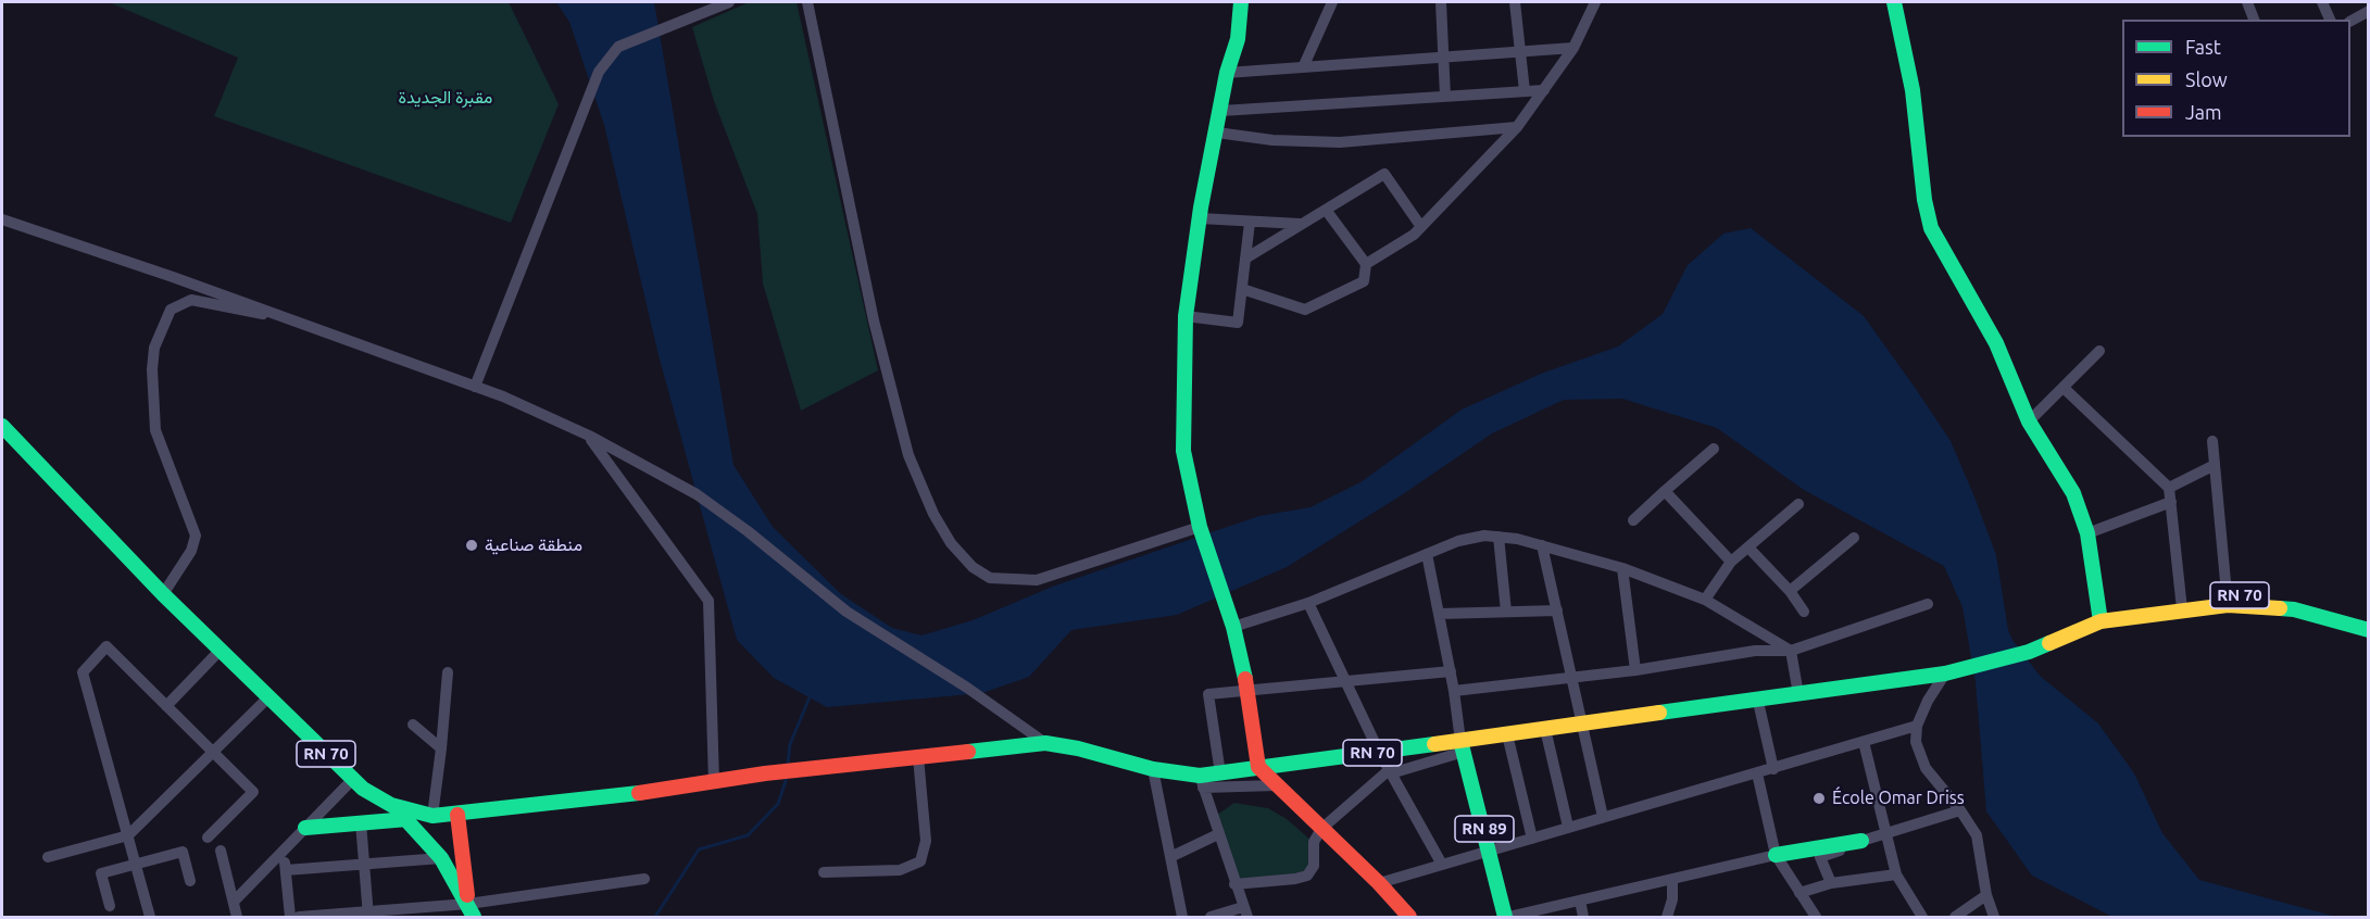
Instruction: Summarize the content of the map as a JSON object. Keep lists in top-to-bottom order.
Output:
{
  "streets": {
    "main road": ["RN 70", "RN 89"]
  },
  "crossings": [
    ["RN 70", "RN 89"]
  ],
  "parks": ["مقبرة الجديدة"],
  "places": ["منطقة صناعية", "École Omar Driss"],
  "legend": ["Fast", "Slow", "Jam"]
}
